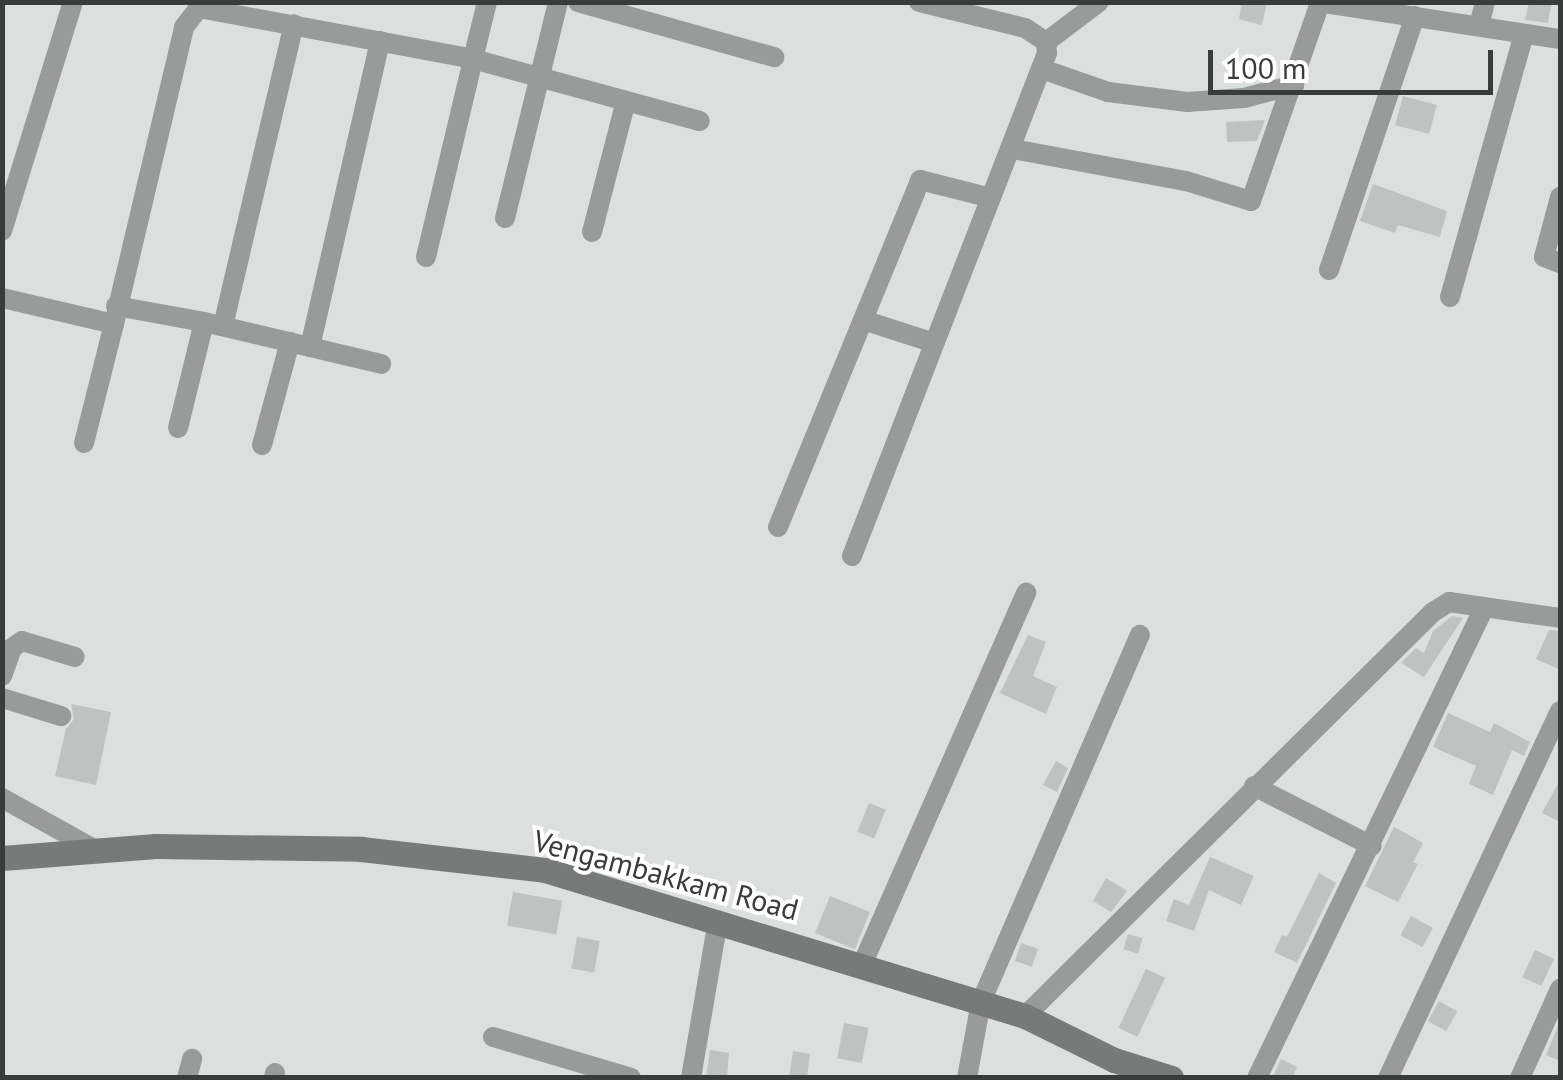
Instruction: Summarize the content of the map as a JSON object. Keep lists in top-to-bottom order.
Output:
{
  "streets": {
    "main road": ["Vengambakkam Road"]
  },
  "scale_bar": "100 m"
}
